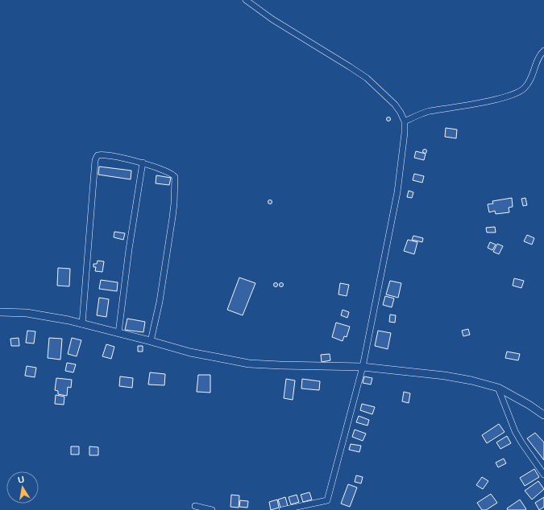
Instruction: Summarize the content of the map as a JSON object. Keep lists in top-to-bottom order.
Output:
{
  "north": "top"
}
